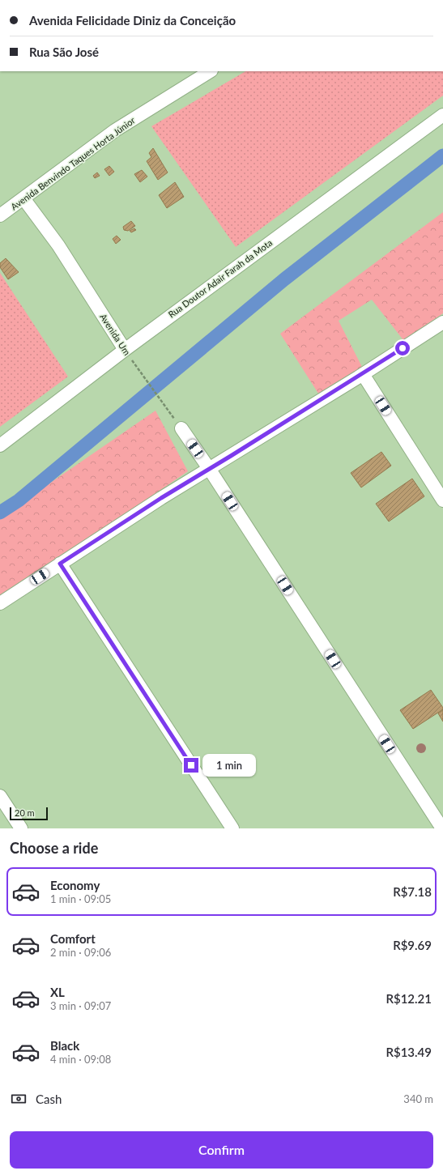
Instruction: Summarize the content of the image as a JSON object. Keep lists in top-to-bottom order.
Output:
{
  "streets": {
    "street": ["Avenida Benvindo Taques Horta Júnior", "Rua Doutor Adair Farah da Mota", "Avenida Um"]
  },
  "crossings": [
    ["Avenida Benvindo Taques Horta Júnior", "Avenida Um"],
    ["Rua Doutor Adair Farah da Mota", "Avenida Um"]
  ],
  "scale_bar": "20 m",
  "page": {
    "banner": ["Avenida Felicidade Diniz da Conceição", "Rua São José"],
    "bubble": "1 min",
    "scale": "20 m",
    "heading": "Choose a ride",
    "list": [
      {
        "name": "Economy",
        "note": "1 min · 09:05",
        "value": "R$7.18"
      },
      {
        "name": "Comfort",
        "note": "2 min · 09:06",
        "value": "R$9.69"
      },
      {
        "name": "XL",
        "note": "3 min · 09:07",
        "value": "R$12.21"
      },
      {
        "name": "Black",
        "note": "4 min · 09:08",
        "value": "R$13.49"
      }
    ],
    "pay": ["Cash", "340 m"],
    "buttons": "Confirm"
  }
}
